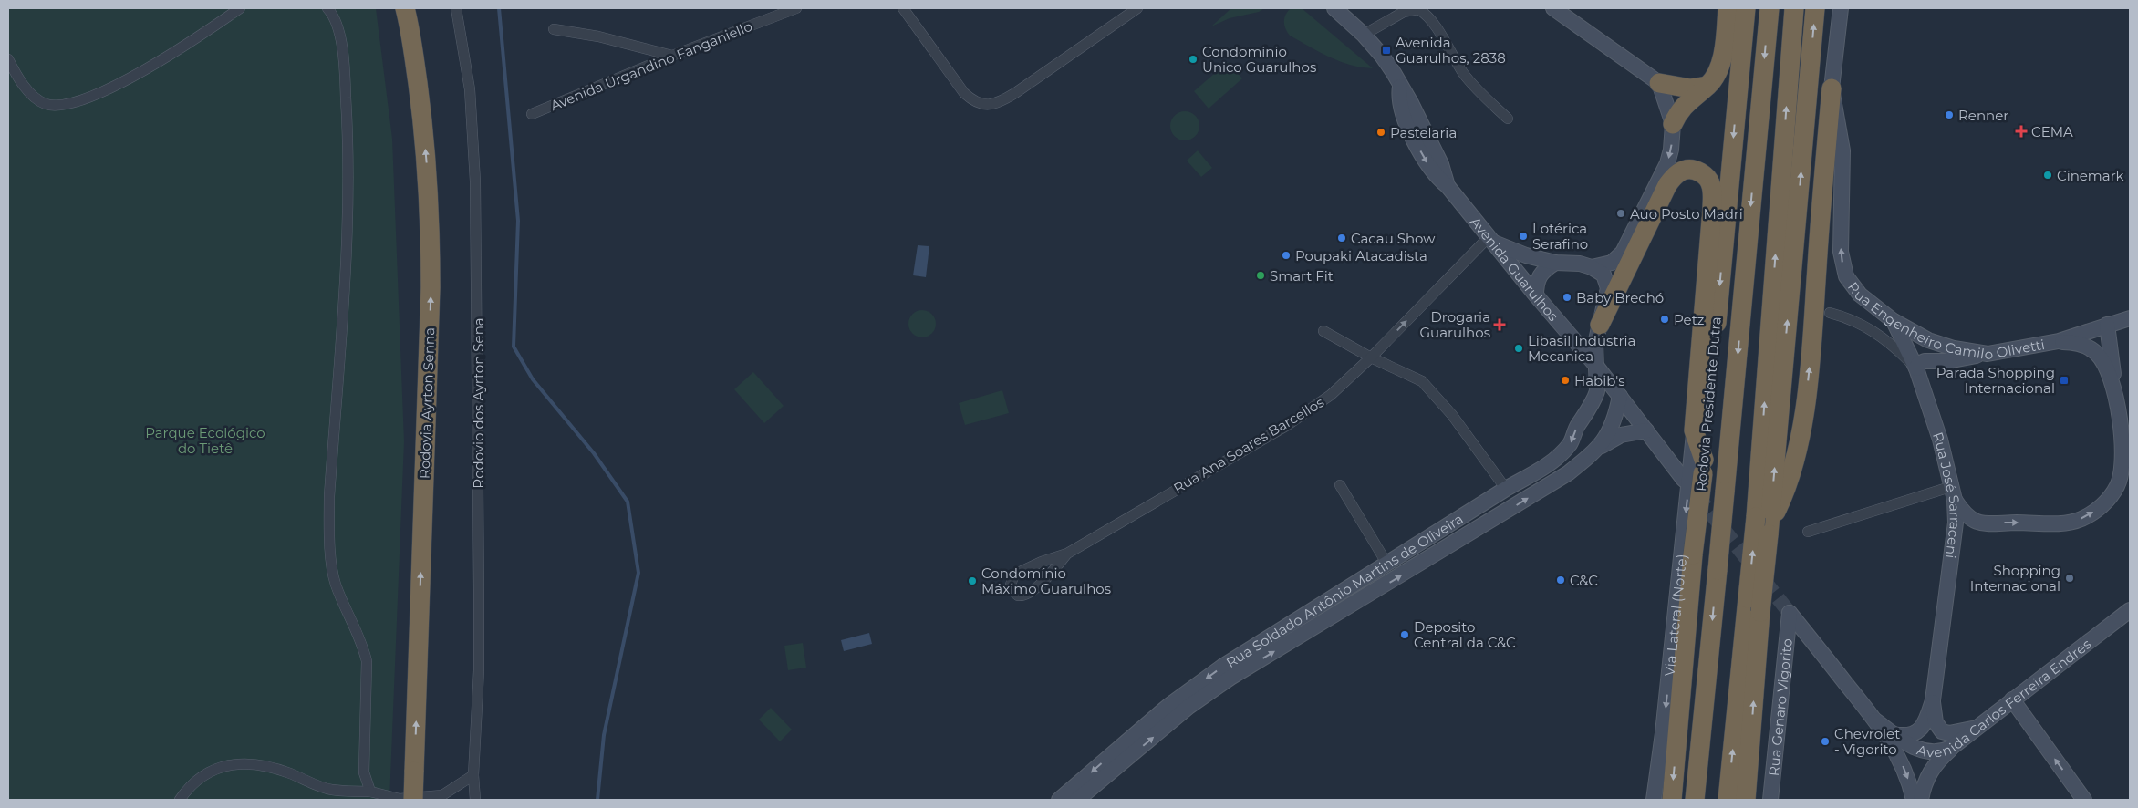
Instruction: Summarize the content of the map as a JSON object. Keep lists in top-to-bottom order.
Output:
{
  "streets": {
    "highway": ["Rodovia Ayrton Senna", "Rodovia Presidente Dutra"],
    "street": [
      "Avenida Urgandino Fanganiello",
      "Avenida Guarulhos",
      "Rua Engenheiro Camilo Olivetti",
      "Rodovio dos Ayrton Sena",
      "Rua Ana Soares Barcellos",
      "Rua José Sarraceni",
      "Rua Soldado Antônio Martins de Oliveira",
      "Via Lateral (Norte)",
      "Avenida Carlos Ferreira Endres",
      "Rua Genaro Vigorito"
    ]
  },
  "crossings": [
    ["Avenida Guarulhos", "Rua Ana Soares Barcellos"],
    ["Avenida Guarulhos", "Rua Soldado Antônio Martins de Oliveira"],
    ["Rua Engenheiro Camilo Olivetti", "Rua José Sarraceni"],
    ["Rua José Sarraceni", "Avenida Carlos Ferreira Endres"],
    ["Avenida Carlos Ferreira Endres", "Rua Genaro Vigorito"]
  ],
  "one_way": ["Rua Engenheiro Camilo Olivetti", "Rodovia Ayrton Senna", "Via Lateral (Norte)"],
  "parks": ["Parque Ecológico do Tietê"],
  "places": {
    "transit": ["Avenida Guarulhos, 2838", "Parada Shopping Internacional"],
    "other": [
      "Condomínio Unico Guarulhos",
      "Renner",
      "Pastelaria",
      "Cinemark",
      "Auo Posto Madri",
      "Lotérica Serafino",
      "Cacau Show",
      "Poupaki Atacadista",
      "Smart Fit",
      "Baby Brechó",
      "Petz",
      "Libasil Indústria Mecanica",
      "Habib's",
      "Shopping Internacional",
      "C&C",
      "Condomínio Máximo Guarulhos",
      "Deposito Central da C&C",
      "Chevrolet - Vigorito"
    ],
    "health": ["CEMA", "Drogaria Guarulhos"]
  }
}
